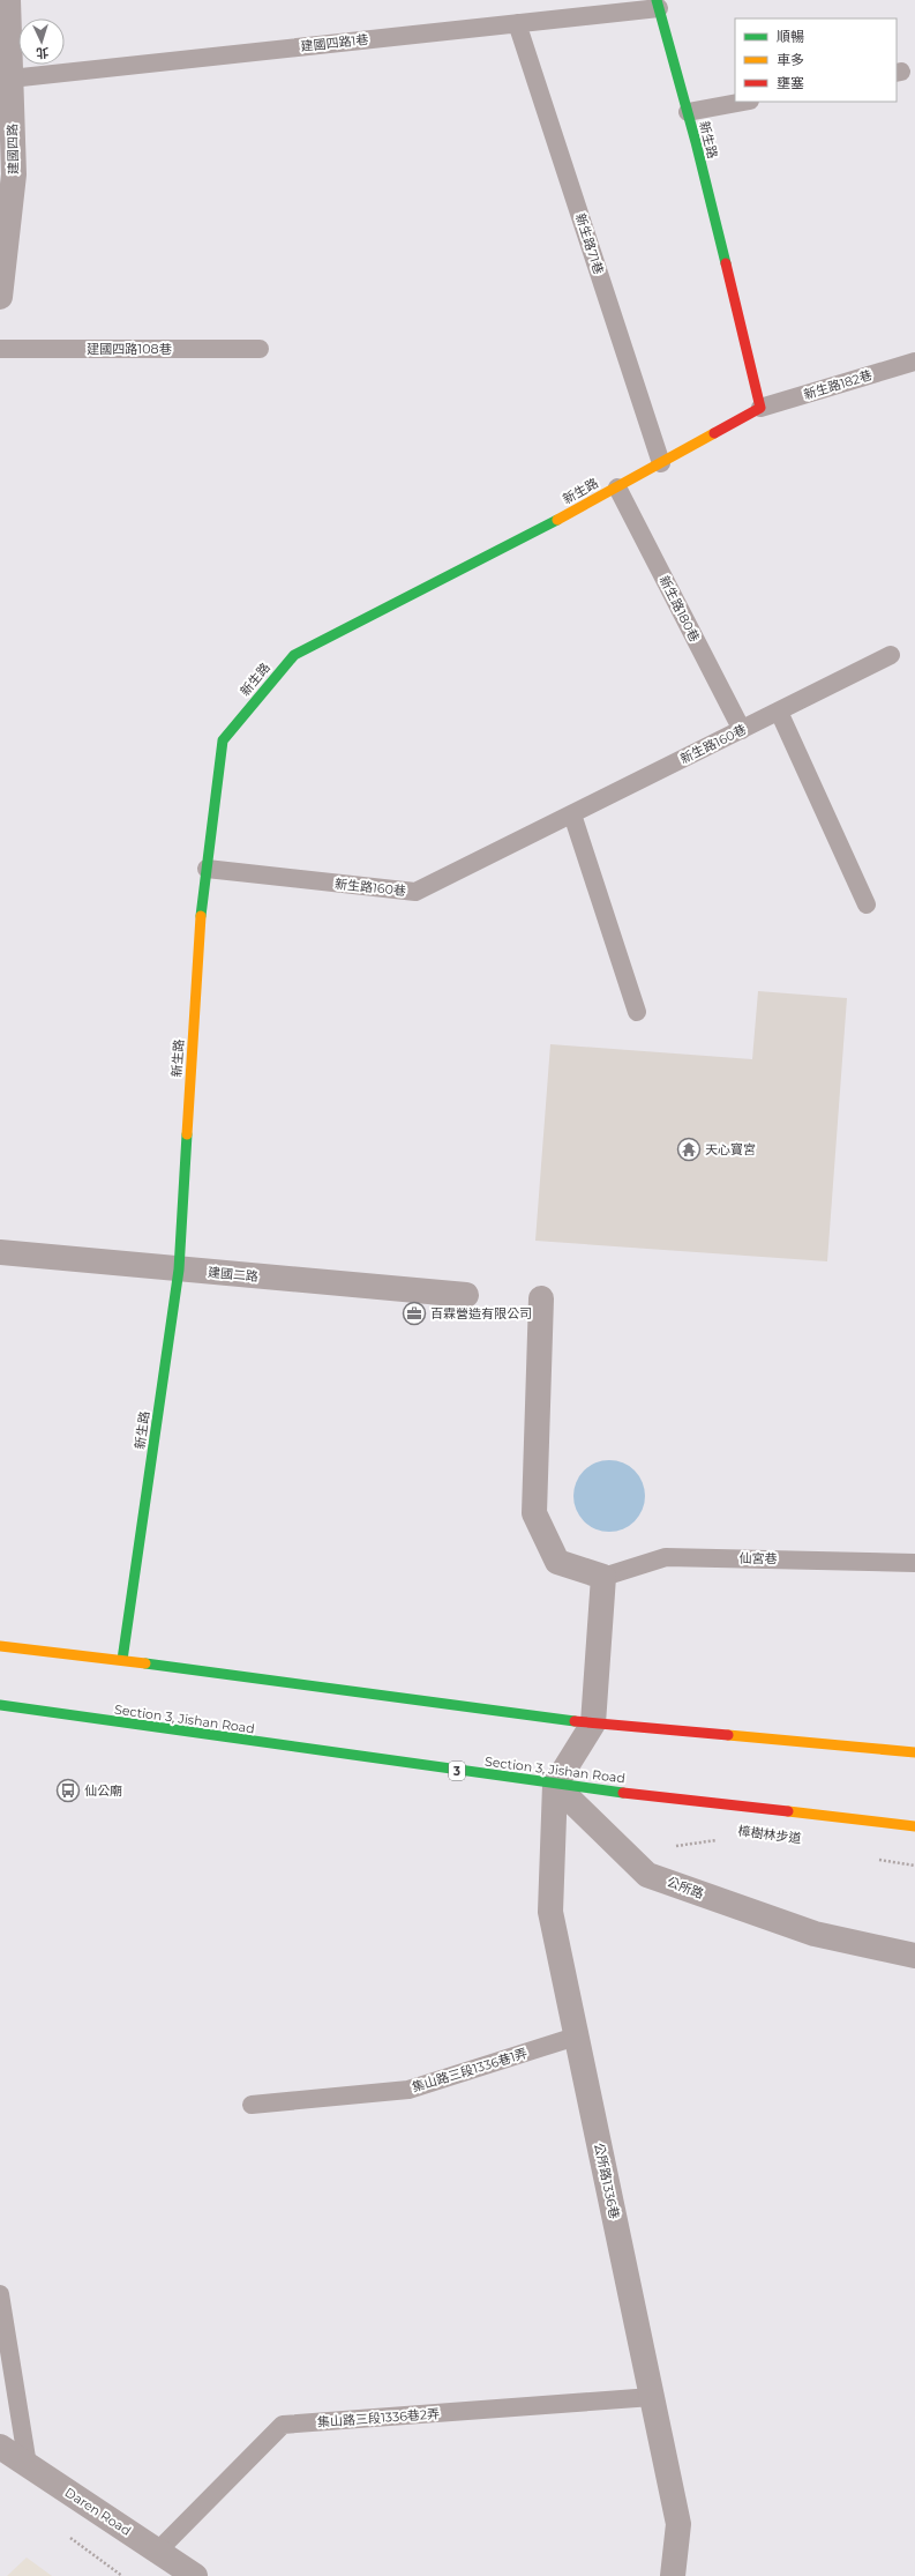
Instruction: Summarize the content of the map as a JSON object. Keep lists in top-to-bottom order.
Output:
{
  "streets": {
    "street": [
      "新生路",
      "建國四路",
      "建國二路",
      "Section 3, Jishan Road",
      "3",
      "公所路",
      "公所路1336巷",
      "Daren Road"
    ],
    "lane": [
      "建國四路1巷",
      "新生路71巷",
      "建國四路108巷",
      "新生路182巷",
      "新生路180巷",
      "新生路160巷",
      "仙宮巷",
      "集山路三段1336巷1弄",
      "集山路三段1336巷2弄"
    ],
    "path": ["樟樹林步道"]
  },
  "crossings": [
    ["建國四路1巷", "新生路"],
    ["建國四路1巷", "建國四路"],
    ["建國四路1巷", "新生路71巷"],
    ["新生路", "新生路71巷"],
    ["新生路", "新生路182巷"],
    ["新生路", "新生路180巷"],
    ["新生路", "新生路160巷"],
    ["新生路", "建國二路"],
    ["新生路180巷", "新生路160巷"],
    ["Section 3, Jishan Road", "公所路"],
    ["Section 3, Jishan Road", "公所路1336巷"],
    ["樟樹林步道", "公所路"],
    ["公所路", "公所路1336巷"],
    ["集山路三段1336巷1弄", "公所路1336巷"],
    ["公所路1336巷", "集山路三段1336巷2弄"],
    ["集山路三段1336巷2弄", "Daren Road"]
  ],
  "places": {
    "temple": ["天心寶宮"],
    "office": ["百霖營造有限公司"],
    "bus stop": ["仙公廟"]
  },
  "legend": ["順暢", "車多", "壅塞"],
  "north": "bottom"
}
